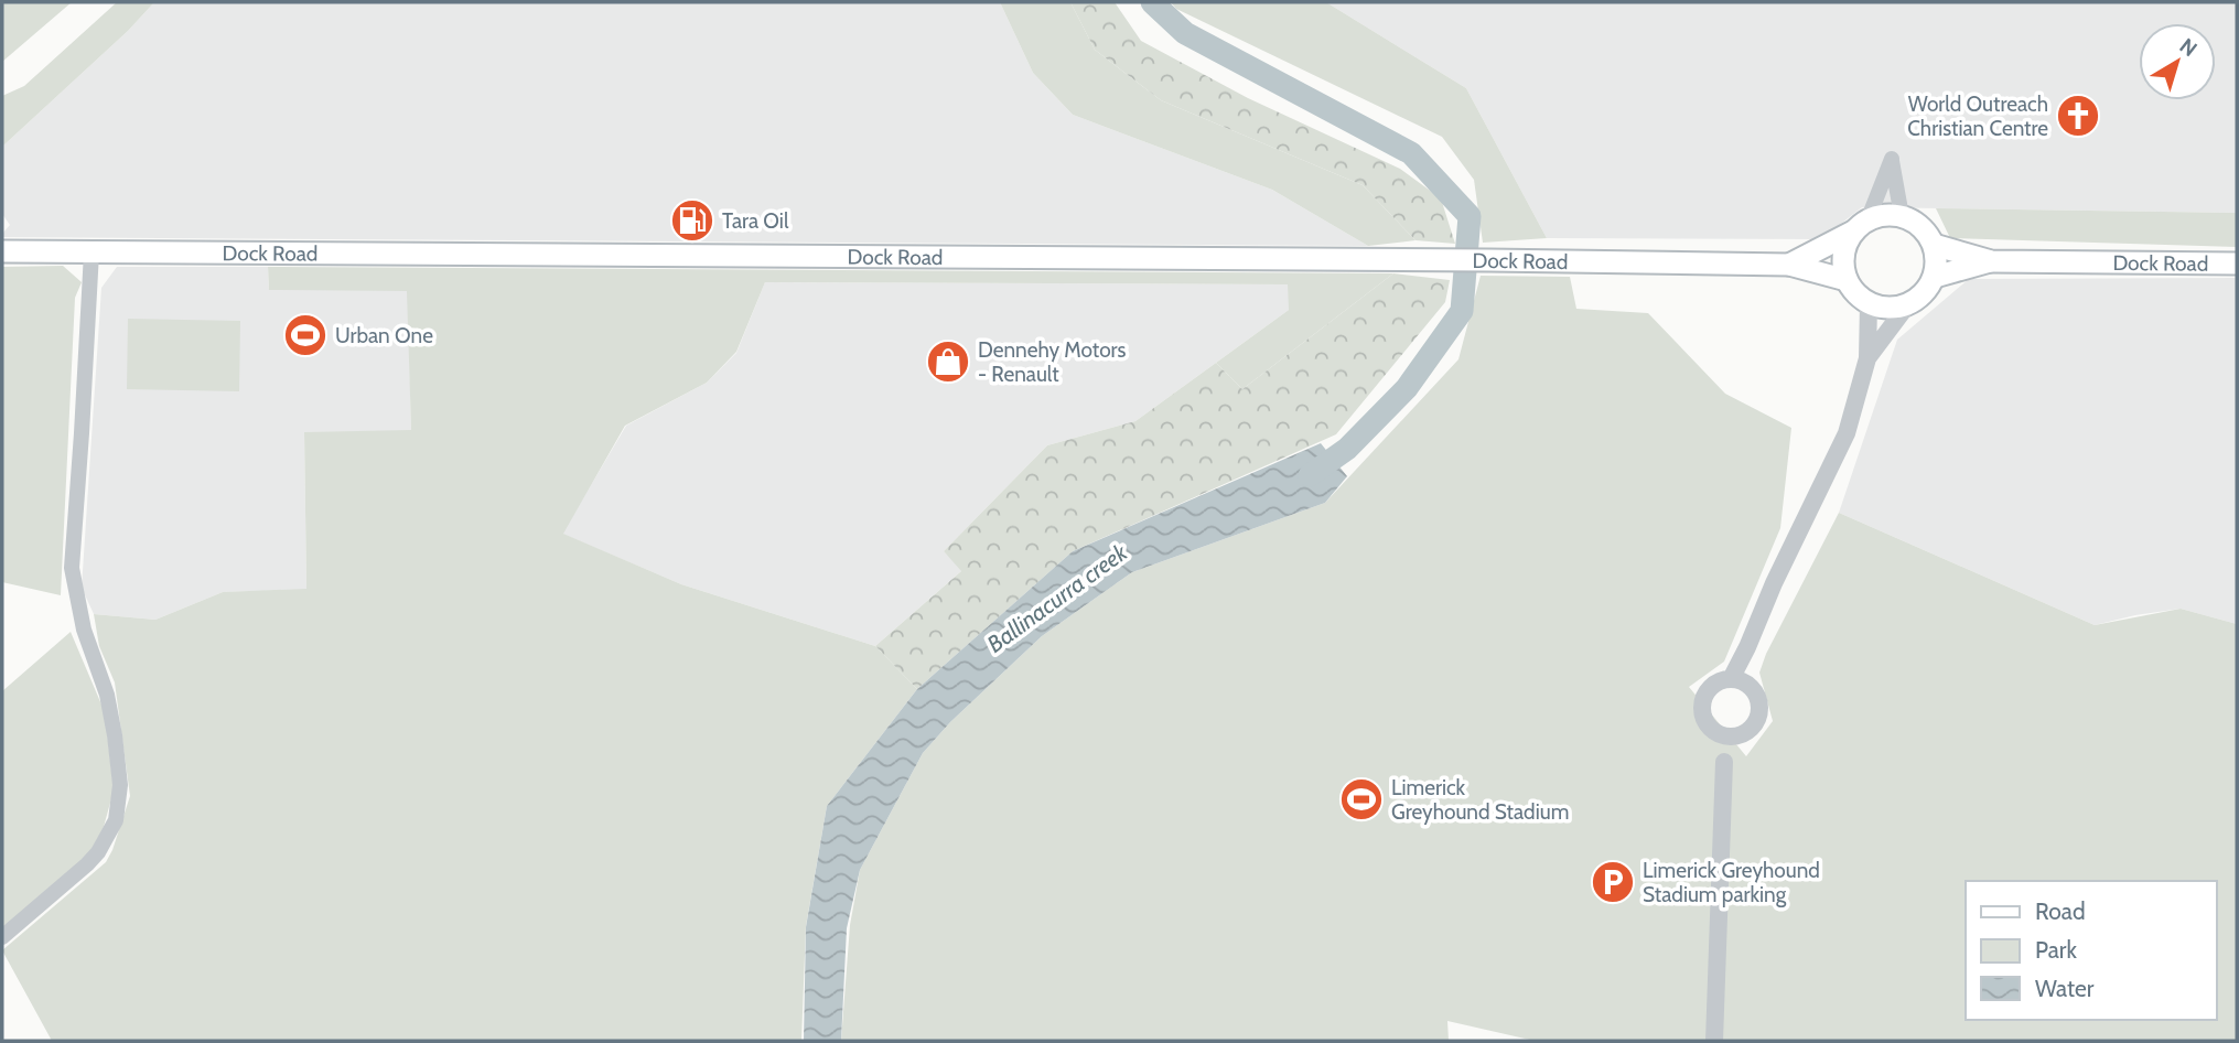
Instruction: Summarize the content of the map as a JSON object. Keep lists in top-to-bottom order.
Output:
{
  "streets": {
    "main road": ["Dock Road"]
  },
  "water": ["Ballinacurra creek"],
  "places": {
    "church": ["World Outreach Christian Centre"],
    "fuel station": ["Tara Oil"],
    "sports": ["Urban One", "Limerick Greyhound Stadium"],
    "shop": ["Dennehy Motors - Renault"],
    "parking": ["Limerick Greyhound Stadium parking"]
  },
  "legend": ["Road", "Park", "Water"],
  "north": "top right"
}
